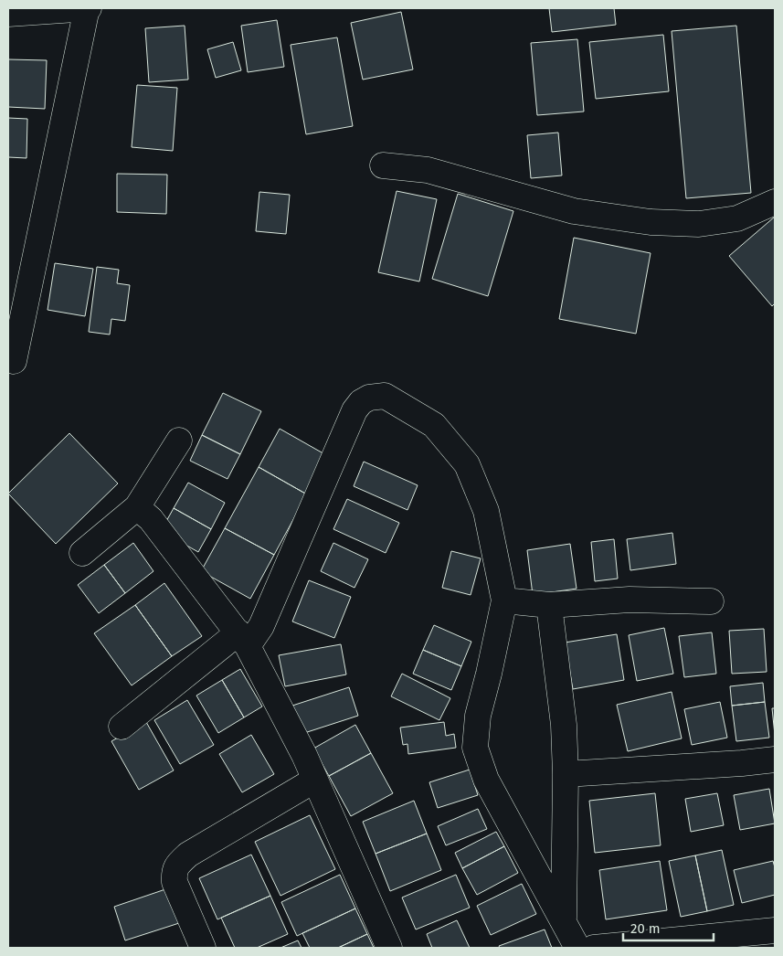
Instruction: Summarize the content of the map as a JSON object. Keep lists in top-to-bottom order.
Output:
{
  "scale_bar": "20 m"
}
